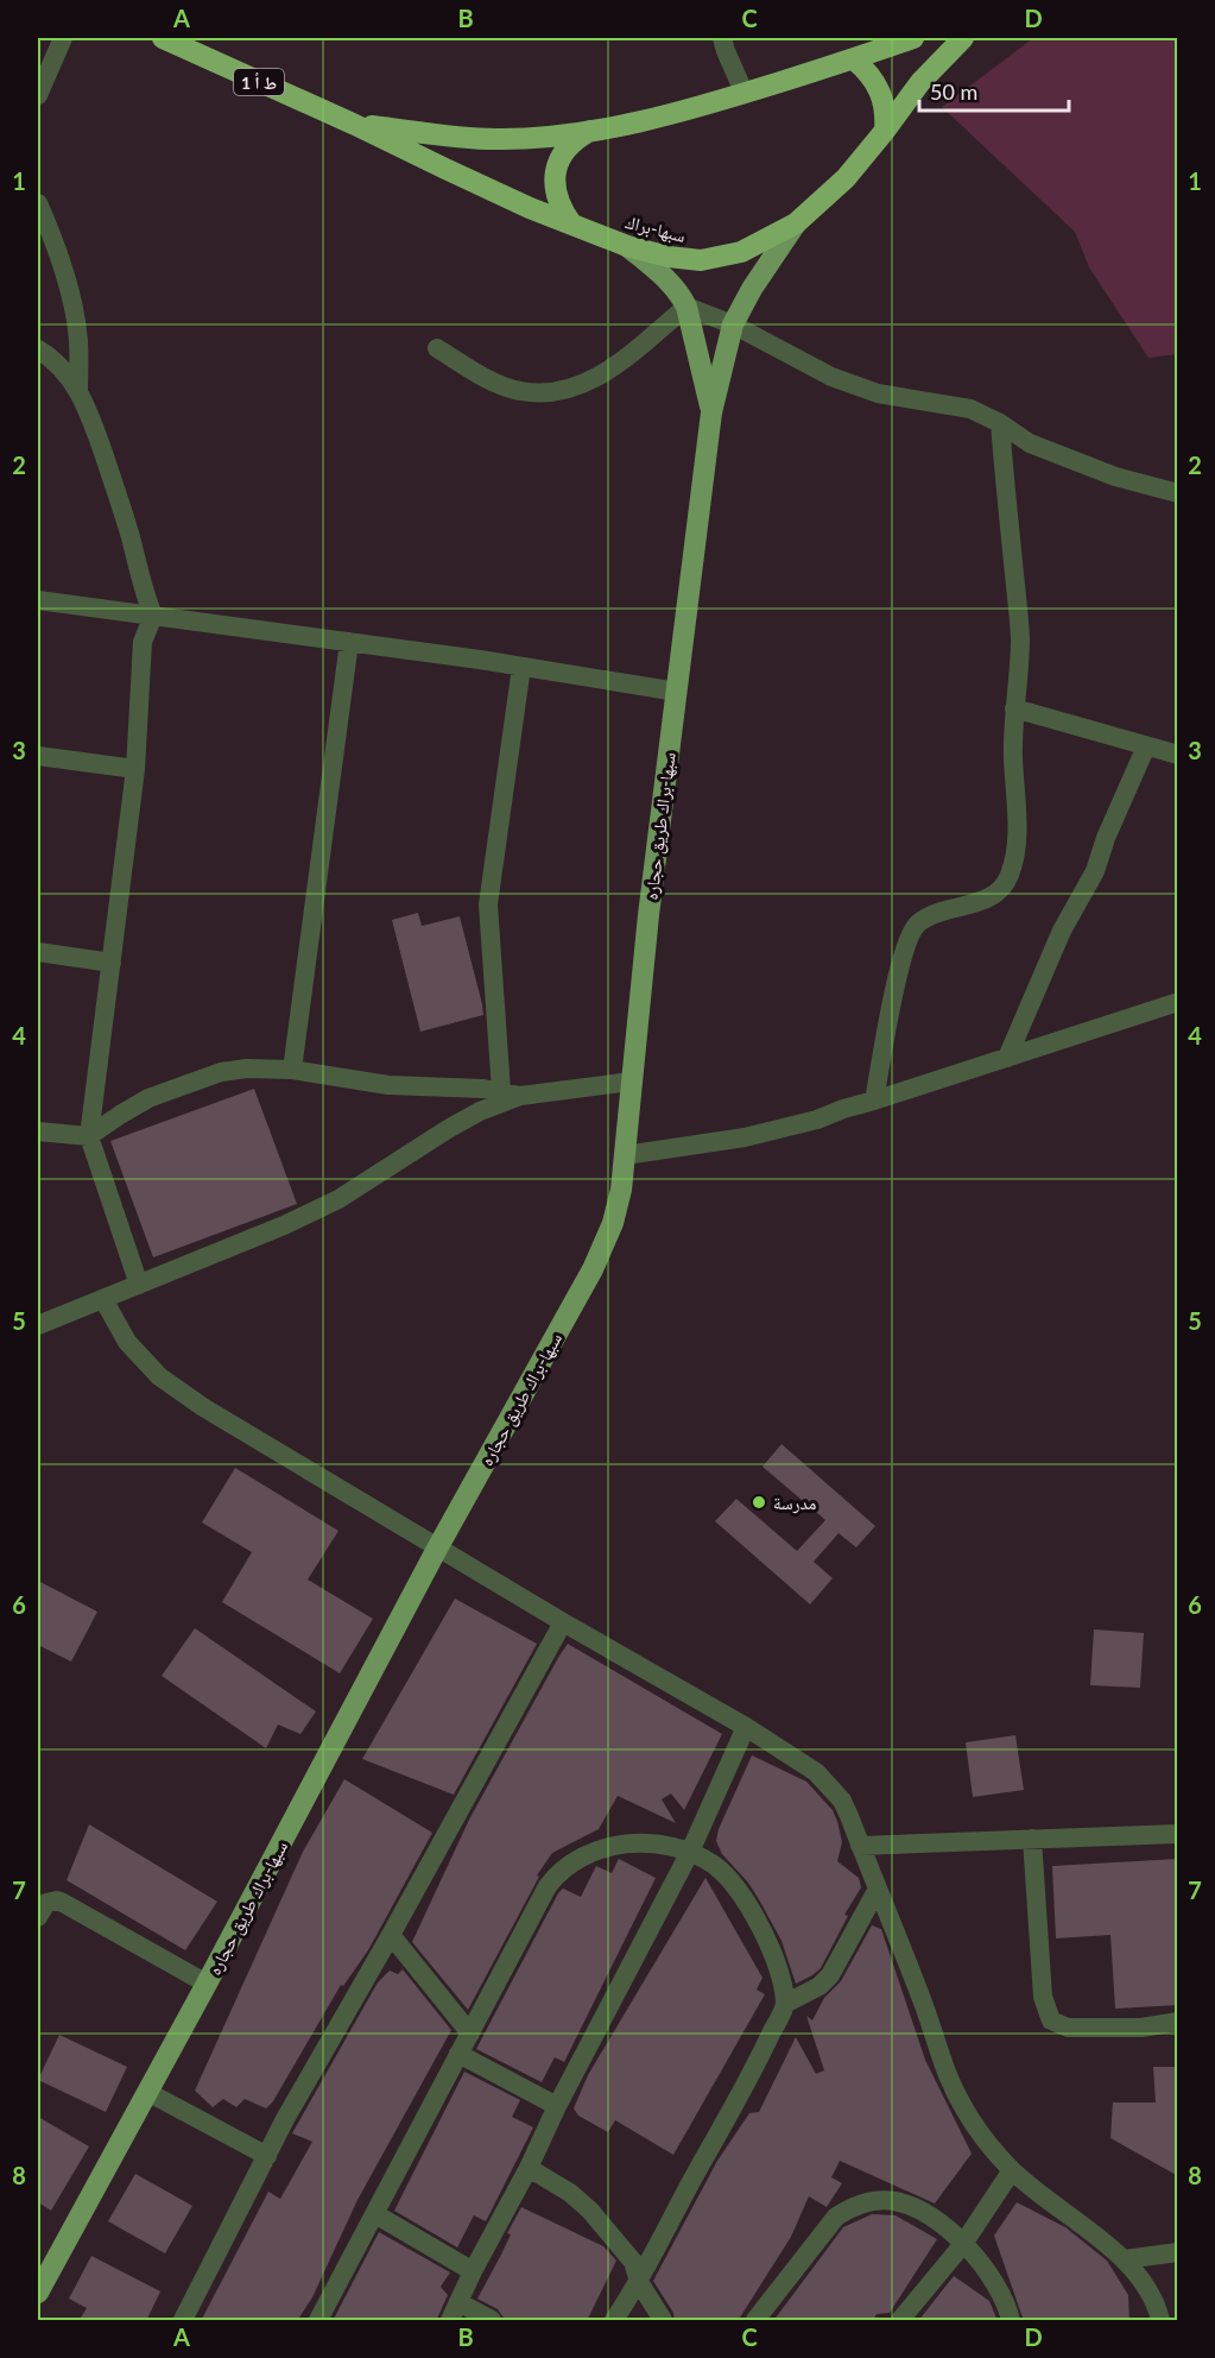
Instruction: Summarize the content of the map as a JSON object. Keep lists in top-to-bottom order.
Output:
{
  "streets": {
    "highway": ["ط أ 1", "سبها-براك"],
    "main road": ["سبها-براك طريق حجاره"]
  },
  "crossings": [
    ["سبها-براك", "سبها-براك طريق حجاره"]
  ],
  "places": ["مدرسة"],
  "scale_bar": "50 m",
  "grid": {
    "columns": [
      "A",
      "B",
      "C",
      "D"
    ],
    "rows": [
      "1",
      "2",
      "3",
      "4",
      "5",
      "6",
      "7",
      "8"
    ]
  }
}
